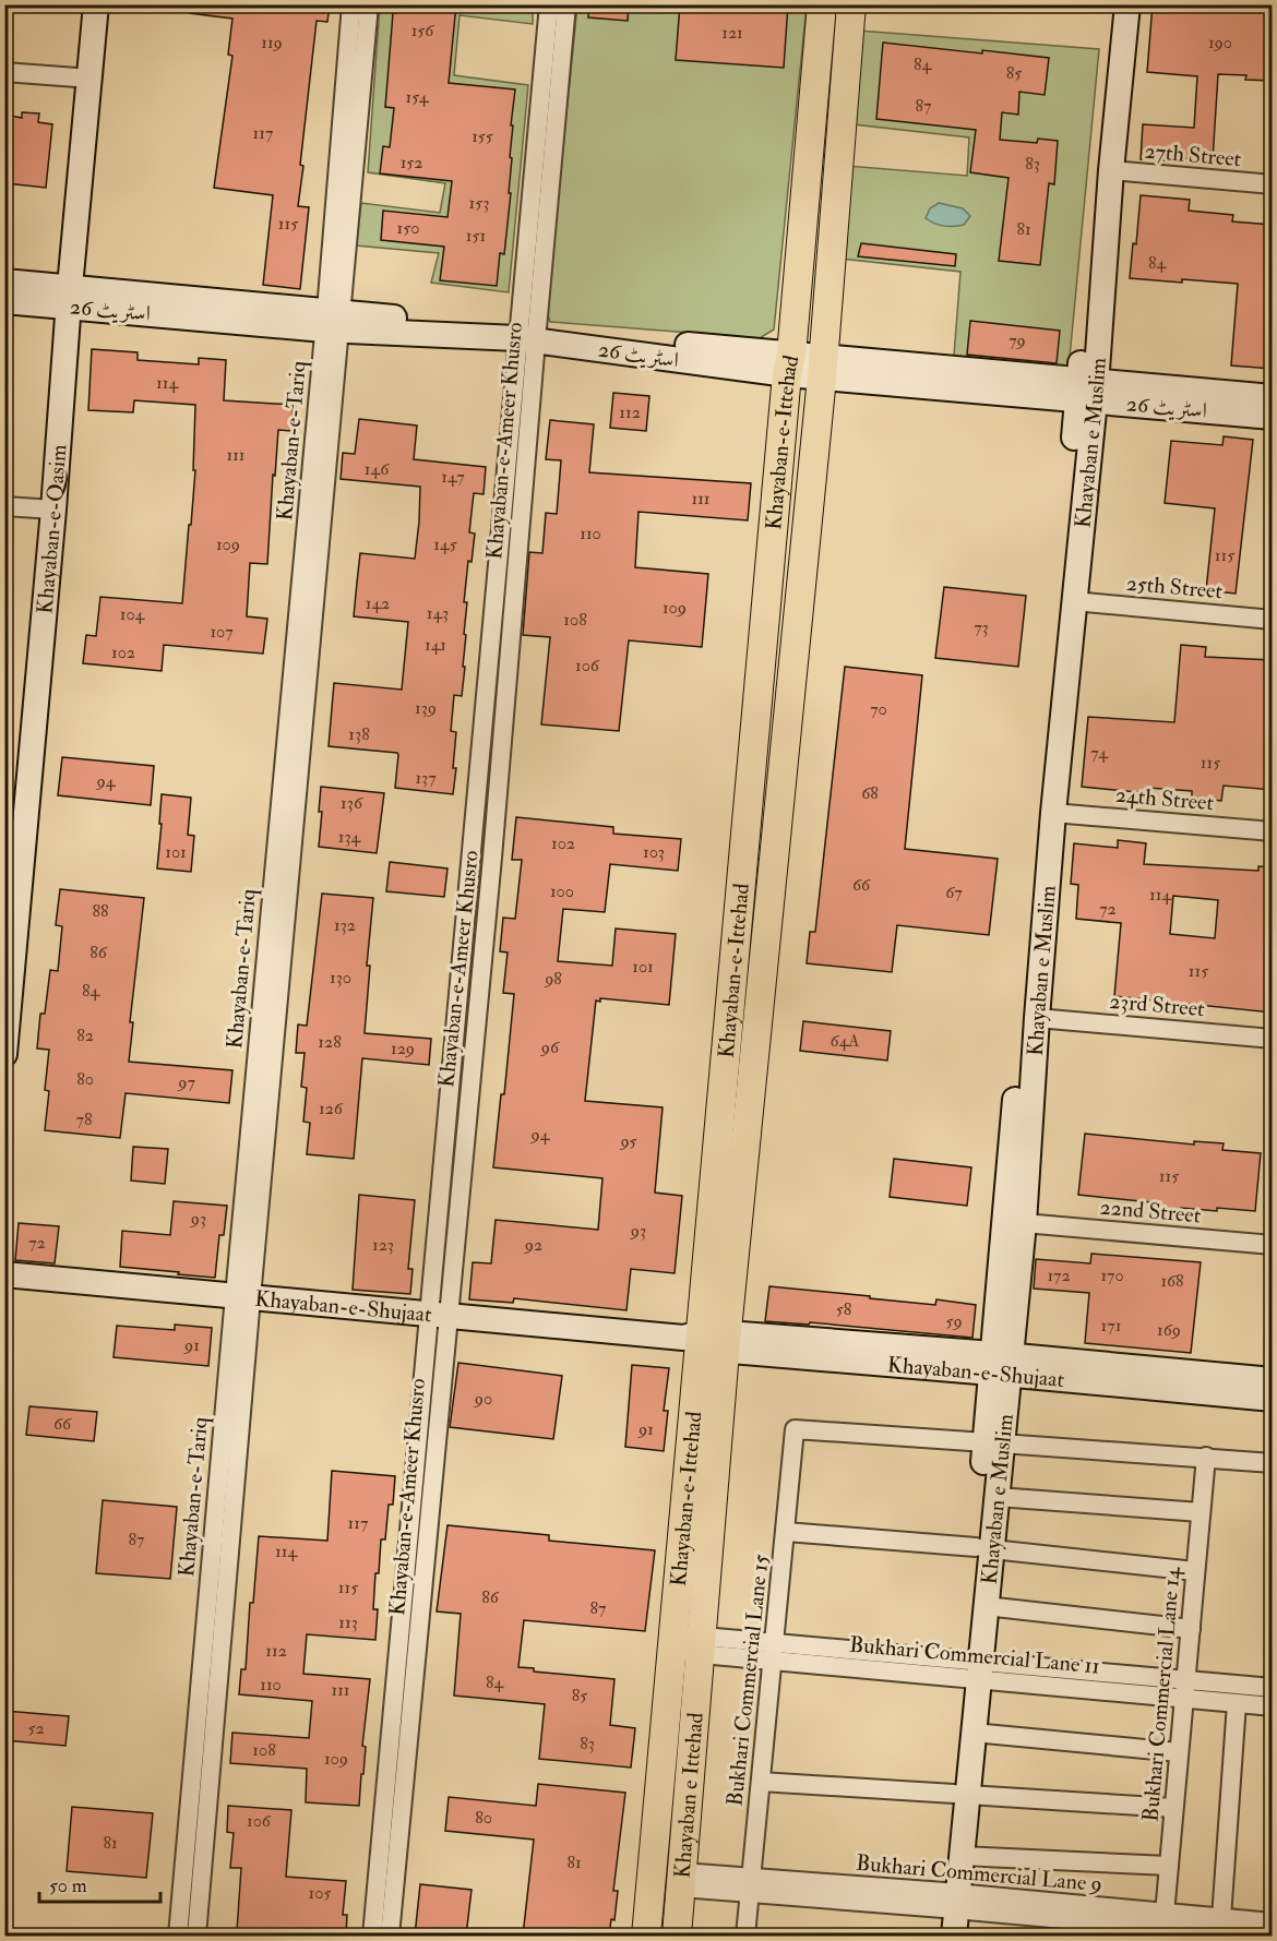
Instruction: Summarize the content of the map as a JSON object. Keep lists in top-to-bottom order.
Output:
{
  "streets": {
    "main road": ["Khayaban-e-Ittehad", "Khayaban e Ittehad"],
    "street": [
      "27th Street",
      "اسٹریٹ 26",
      "Khayaban-e-Tariq",
      "Khayaban-e-Ameer Khusro",
      "Khayaban e Muslim",
      "Khayaban-e-Qasim",
      "25th Street",
      "24th Street",
      "23rd Street",
      "22nd Street",
      "Khayaban-e-Shujaat",
      "Bukhari Commercial Lane 11",
      "Bukhari Commercial Lane 15",
      "Bukhari Commercial Lane 14",
      "Bukhari Commercial Lane 9"
    ]
  },
  "crossings": [
    ["27th Street", "Khayaban e Muslim"],
    ["اسٹریٹ 26", "Khayaban-e-Tariq"],
    ["اسٹریٹ 26", "Khayaban-e-Ameer Khusro"],
    ["اسٹریٹ 26", "Khayaban-e-Ittehad"],
    ["اسٹریٹ 26", "Khayaban e Muslim"],
    ["اسٹریٹ 26", "Khayaban-e-Qasim"],
    ["Khayaban-e-Tariq", "Khayaban-e-Shujaat"],
    ["Khayaban-e-Ameer Khusro", "Khayaban-e-Shujaat"],
    ["Khayaban-e-Ittehad", "Khayaban-e-Shujaat"],
    ["Khayaban-e-Ittehad", "Bukhari Commercial Lane 11"],
    ["Khayaban-e-Ittehad", "Khayaban e Ittehad"],
    ["Khayaban e Muslim", "25th Street"],
    ["Khayaban e Muslim", "24th Street"],
    ["Khayaban e Muslim", "23rd Street"],
    ["Khayaban e Muslim", "22nd Street"],
    ["Khayaban e Muslim", "Khayaban-e-Shujaat"],
    ["Khayaban e Muslim", "Bukhari Commercial Lane 11"],
    ["Khayaban e Muslim", "Bukhari Commercial Lane 15"],
    ["Khayaban e Muslim", "Bukhari Commercial Lane 9"],
    ["Bukhari Commercial Lane 11", "Bukhari Commercial Lane 15"],
    ["Bukhari Commercial Lane 11", "Bukhari Commercial Lane 14"],
    ["Bukhari Commercial Lane 11", "Khayaban e Ittehad"],
    ["Bukhari Commercial Lane 15", "Bukhari Commercial Lane 9"],
    ["Bukhari Commercial Lane 14", "Bukhari Commercial Lane 9"],
    ["Khayaban e Ittehad", "Bukhari Commercial Lane 9"]
  ],
  "house_numbers": [
    "156",
    "121",
    "119",
    "190",
    "84",
    "85",
    "154",
    "87",
    "117",
    "155",
    "152",
    "83",
    "153",
    "115",
    "150",
    "81",
    "151",
    "84",
    "79",
    "114",
    "112",
    "111",
    "146",
    "147",
    "111",
    "110",
    "109",
    "145",
    "115",
    "142",
    "109",
    "143",
    "104",
    "108",
    "73",
    "107",
    "141",
    "102",
    "106",
    "139",
    "70",
    "138",
    "74",
    "115",
    "137",
    "94",
    "68",
    "136",
    "134",
    "102",
    "101",
    "103",
    "66",
    "100",
    "67",
    "114",
    "72",
    "88",
    "132",
    "86",
    "101",
    "115",
    "130",
    "98",
    "84",
    "82",
    "64A",
    "128",
    "96",
    "129",
    "80",
    "97",
    "126",
    "78",
    "94",
    "95",
    "115",
    "93",
    "93",
    "72",
    "123",
    "92",
    "172",
    "170",
    "168",
    "58",
    "59",
    "171",
    "169",
    "91",
    "90",
    "66",
    "91",
    "117",
    "87",
    "114",
    "115",
    "86",
    "87",
    "113",
    "112",
    "84",
    "110",
    "111",
    "85",
    "52",
    "83",
    "108",
    "109",
    "80",
    "106",
    "81",
    "81",
    "105"
  ],
  "scale_bar": "50 m"
}
